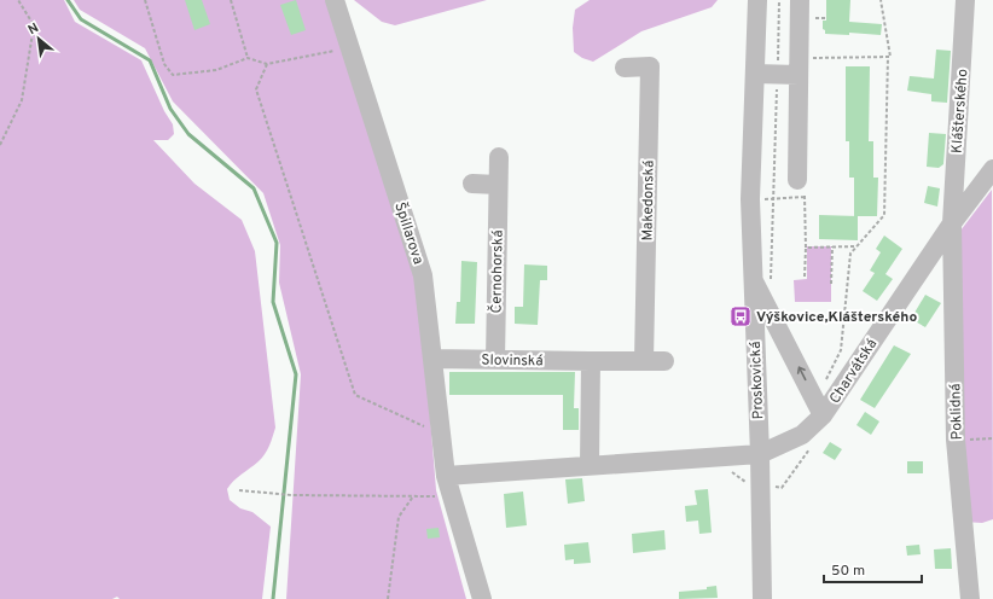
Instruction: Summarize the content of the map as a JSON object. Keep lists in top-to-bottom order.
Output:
{
  "streets": {
    "street": [
      "Klášterského",
      "Makedonská",
      "Špillarova",
      "Černohorská",
      "Slovinská",
      "Charvátská",
      "Proskovická",
      "Poklidná"
    ]
  },
  "crossings": [
    ["Klášterského", "Charvátská"],
    ["Klášterského", "Poklidná"],
    ["Makedonská", "Slovinská"],
    ["Špillarova", "Slovinská"],
    ["Černohorská", "Slovinská"],
    ["Charvátská", "Proskovická"],
    ["Charvátská", "Poklidná"]
  ],
  "places": {
    "bus stop": ["Výškovice,Klášterského"]
  },
  "scale_bar": "50 m",
  "north": "top left"
}
